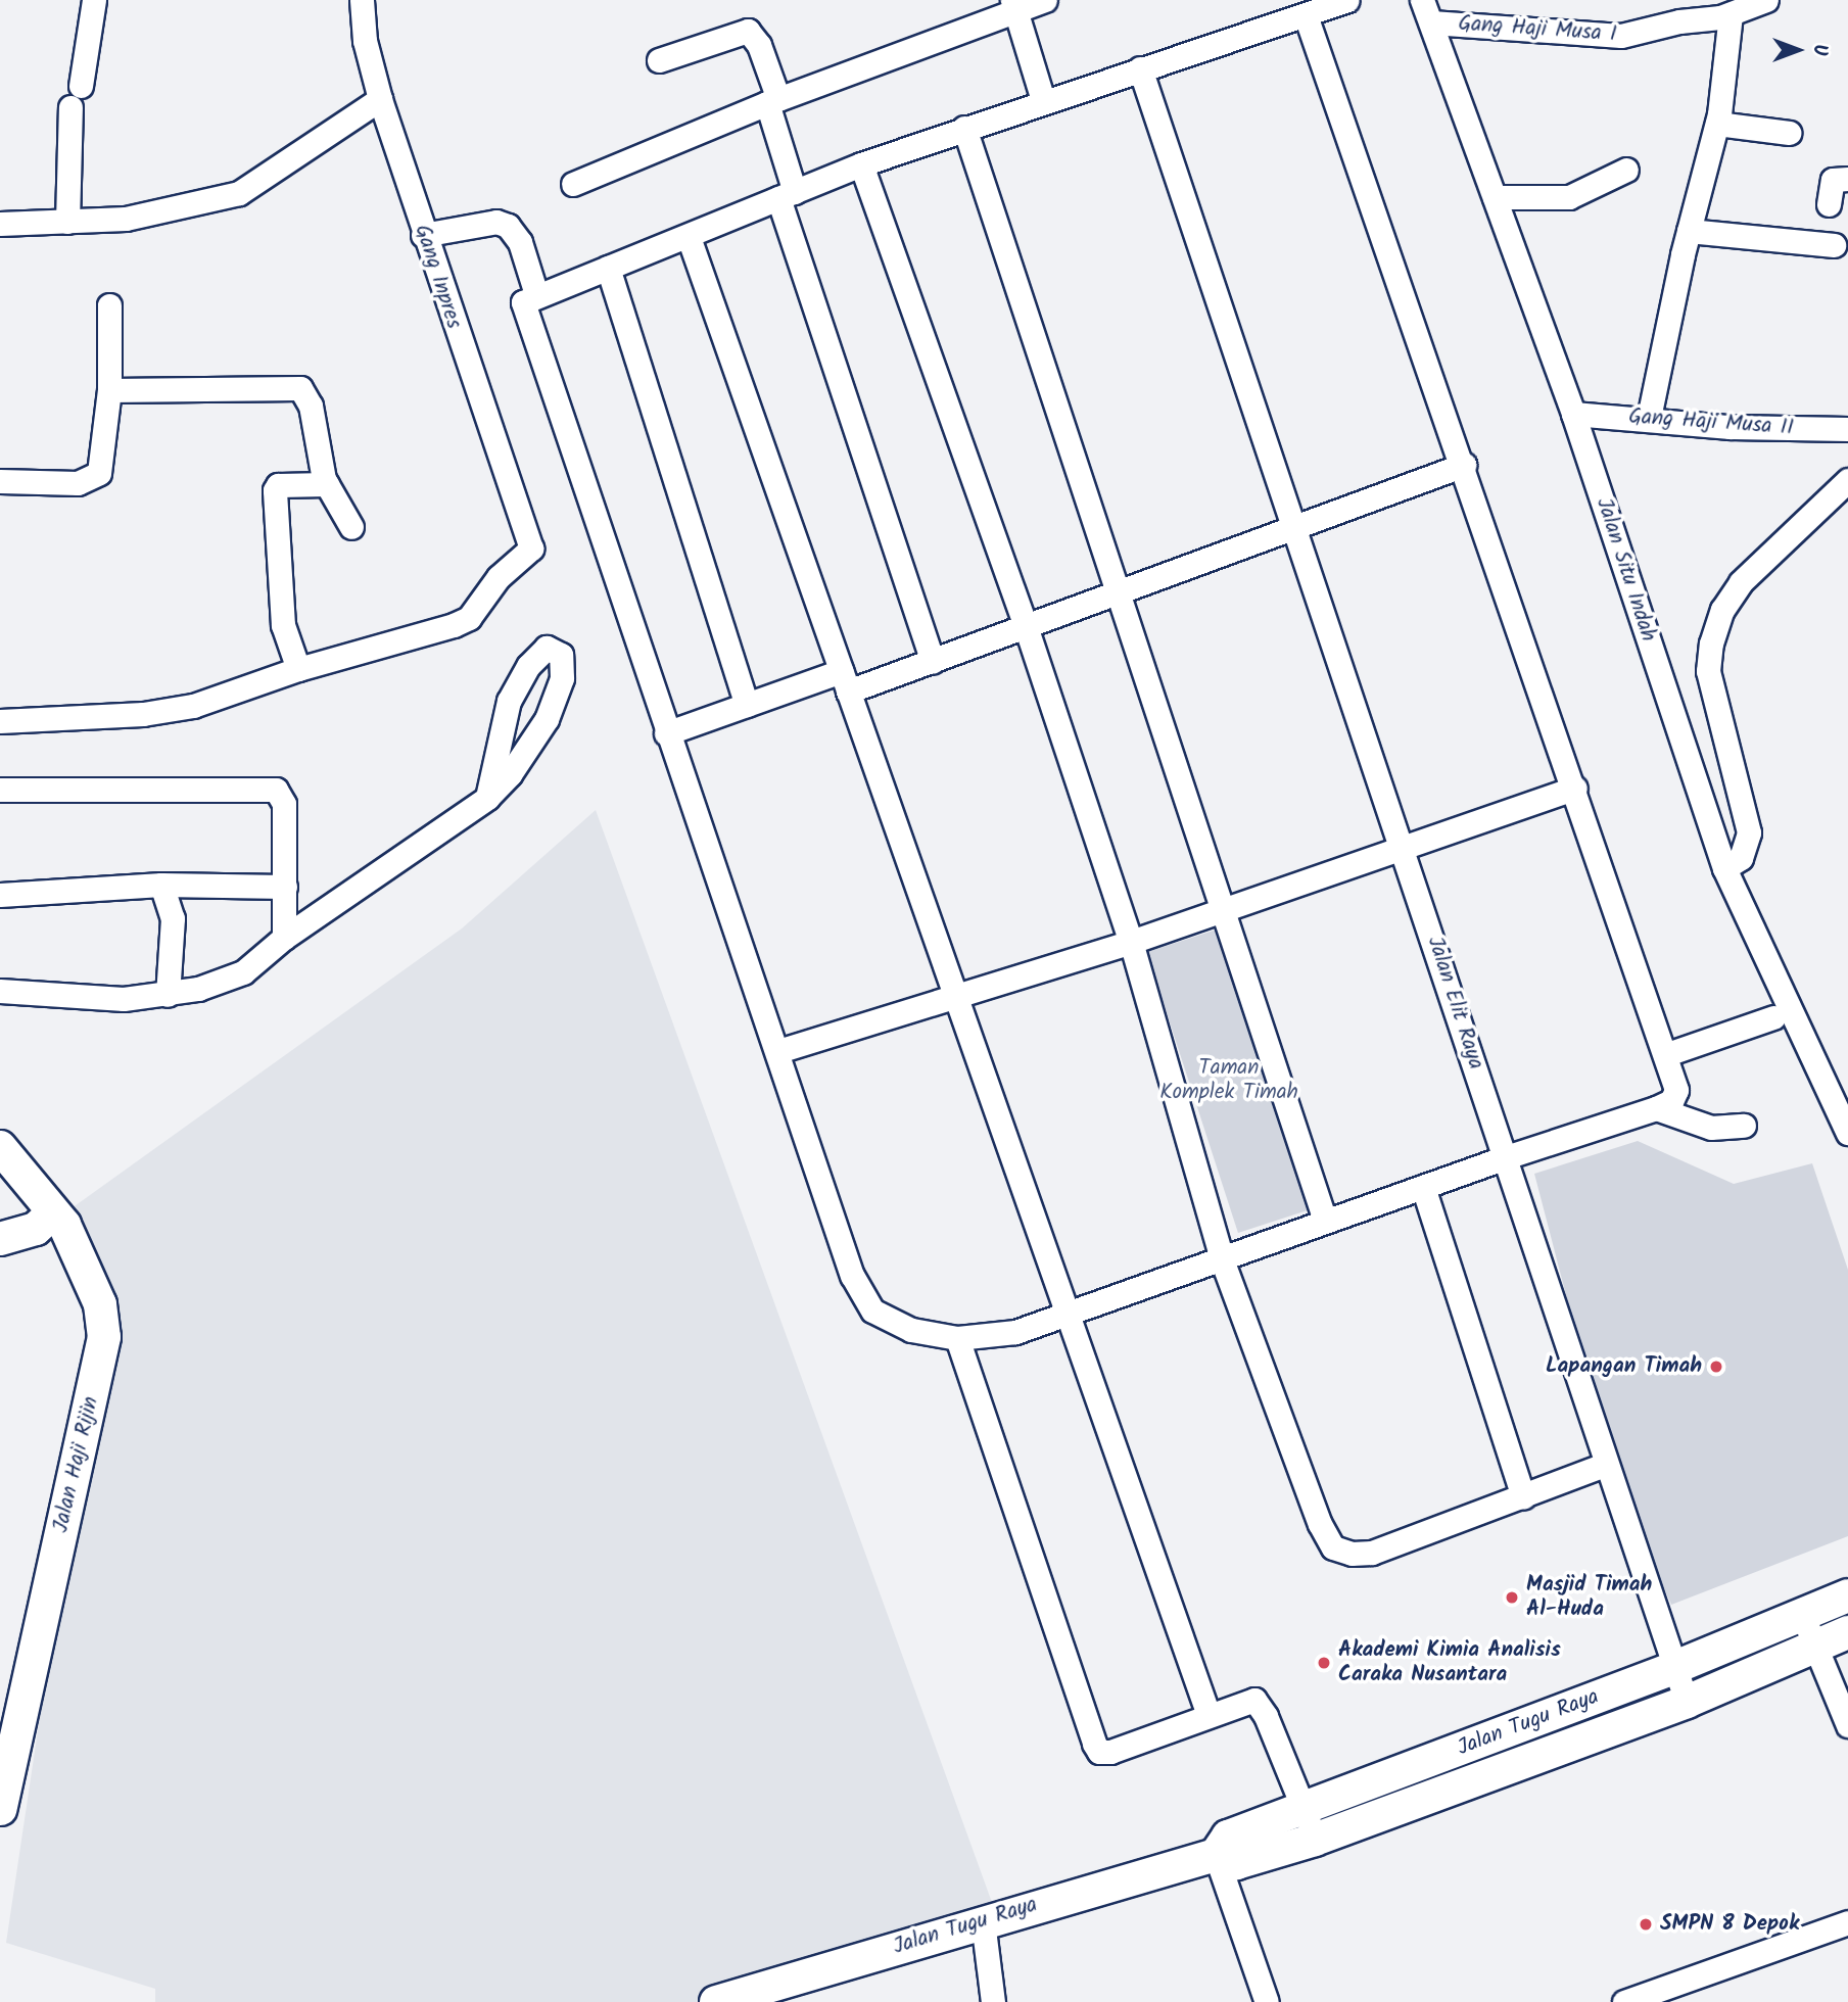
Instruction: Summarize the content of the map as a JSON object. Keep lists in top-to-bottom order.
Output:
{
  "streets": {
    "street": [
      "Gang Haji Musa I",
      "Gang Inpres",
      "Gang Haji Musa II",
      "Jalan Situ Indah",
      "Jalan Elit Raya",
      "Jalan Haji Rijin",
      "Jalan Tugu Raya"
    ]
  },
  "crossings": [
    ["Gang Haji Musa I", "Jalan Situ Indah"],
    ["Gang Haji Musa II", "Jalan Situ Indah"],
    ["Jalan Elit Raya", "Jalan Tugu Raya"]
  ],
  "parks": ["Taman Komplek Timah"],
  "places": [
    "Lapangan Timah",
    "Masjid Timah Al-Huda",
    "Akademi Kimia Analisis Caraka Nusantara",
    "SMPN 8 Depok"
  ],
  "north": "right"
}
